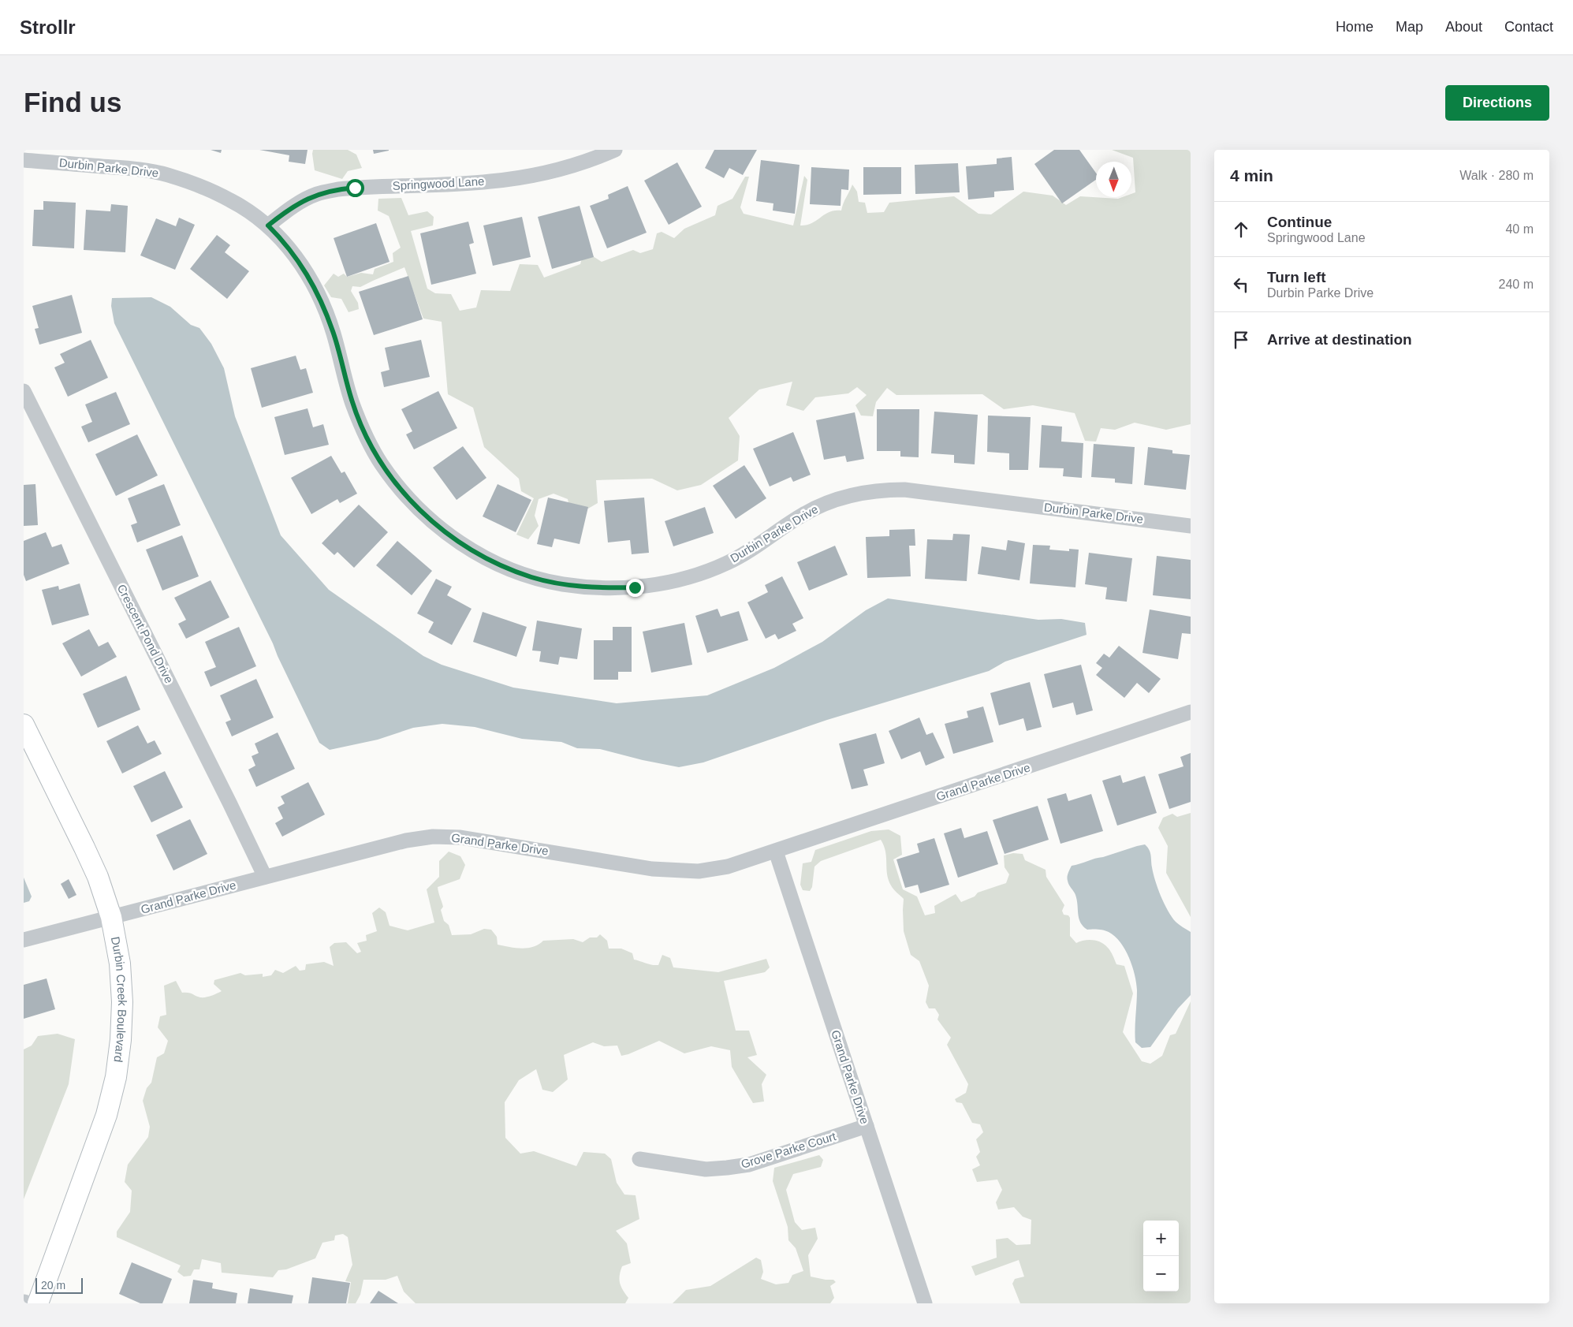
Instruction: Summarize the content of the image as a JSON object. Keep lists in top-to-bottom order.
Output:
{
  "streets": {
    "street": [
      "Durbin Parke Drive",
      "Springwood Lane",
      "Crescent Pond Drive",
      "Grand Parke Drive",
      "Durbin Creek Boulevard",
      "Grove Parke Court"
    ]
  },
  "crossings": [
    ["Durbin Parke Drive", "Springwood Lane"],
    ["Crescent Pond Drive", "Grand Parke Drive"],
    ["Grand Parke Drive", "Durbin Creek Boulevard"],
    ["Grand Parke Drive", "Grove Parke Court"]
  ],
  "scale_bar": "20 m",
  "north": "bottom",
  "page": {
    "header": "Strollr",
    "nav": [
      "Home",
      "Map",
      "About",
      "Contact"
    ],
    "buttons": "Directions",
    "title": "Find us",
    "heading": ["4 min", "Walk · 280 m"],
    "list": [
      ["Continue", "Springwood Lane", "40 m"],
      ["Turn left", "Durbin Parke Drive", "240 m"],
      "Arrive at destination"
    ],
    "map_buttons": ["+", "−"],
    "scale": "20 m"
  }
}
